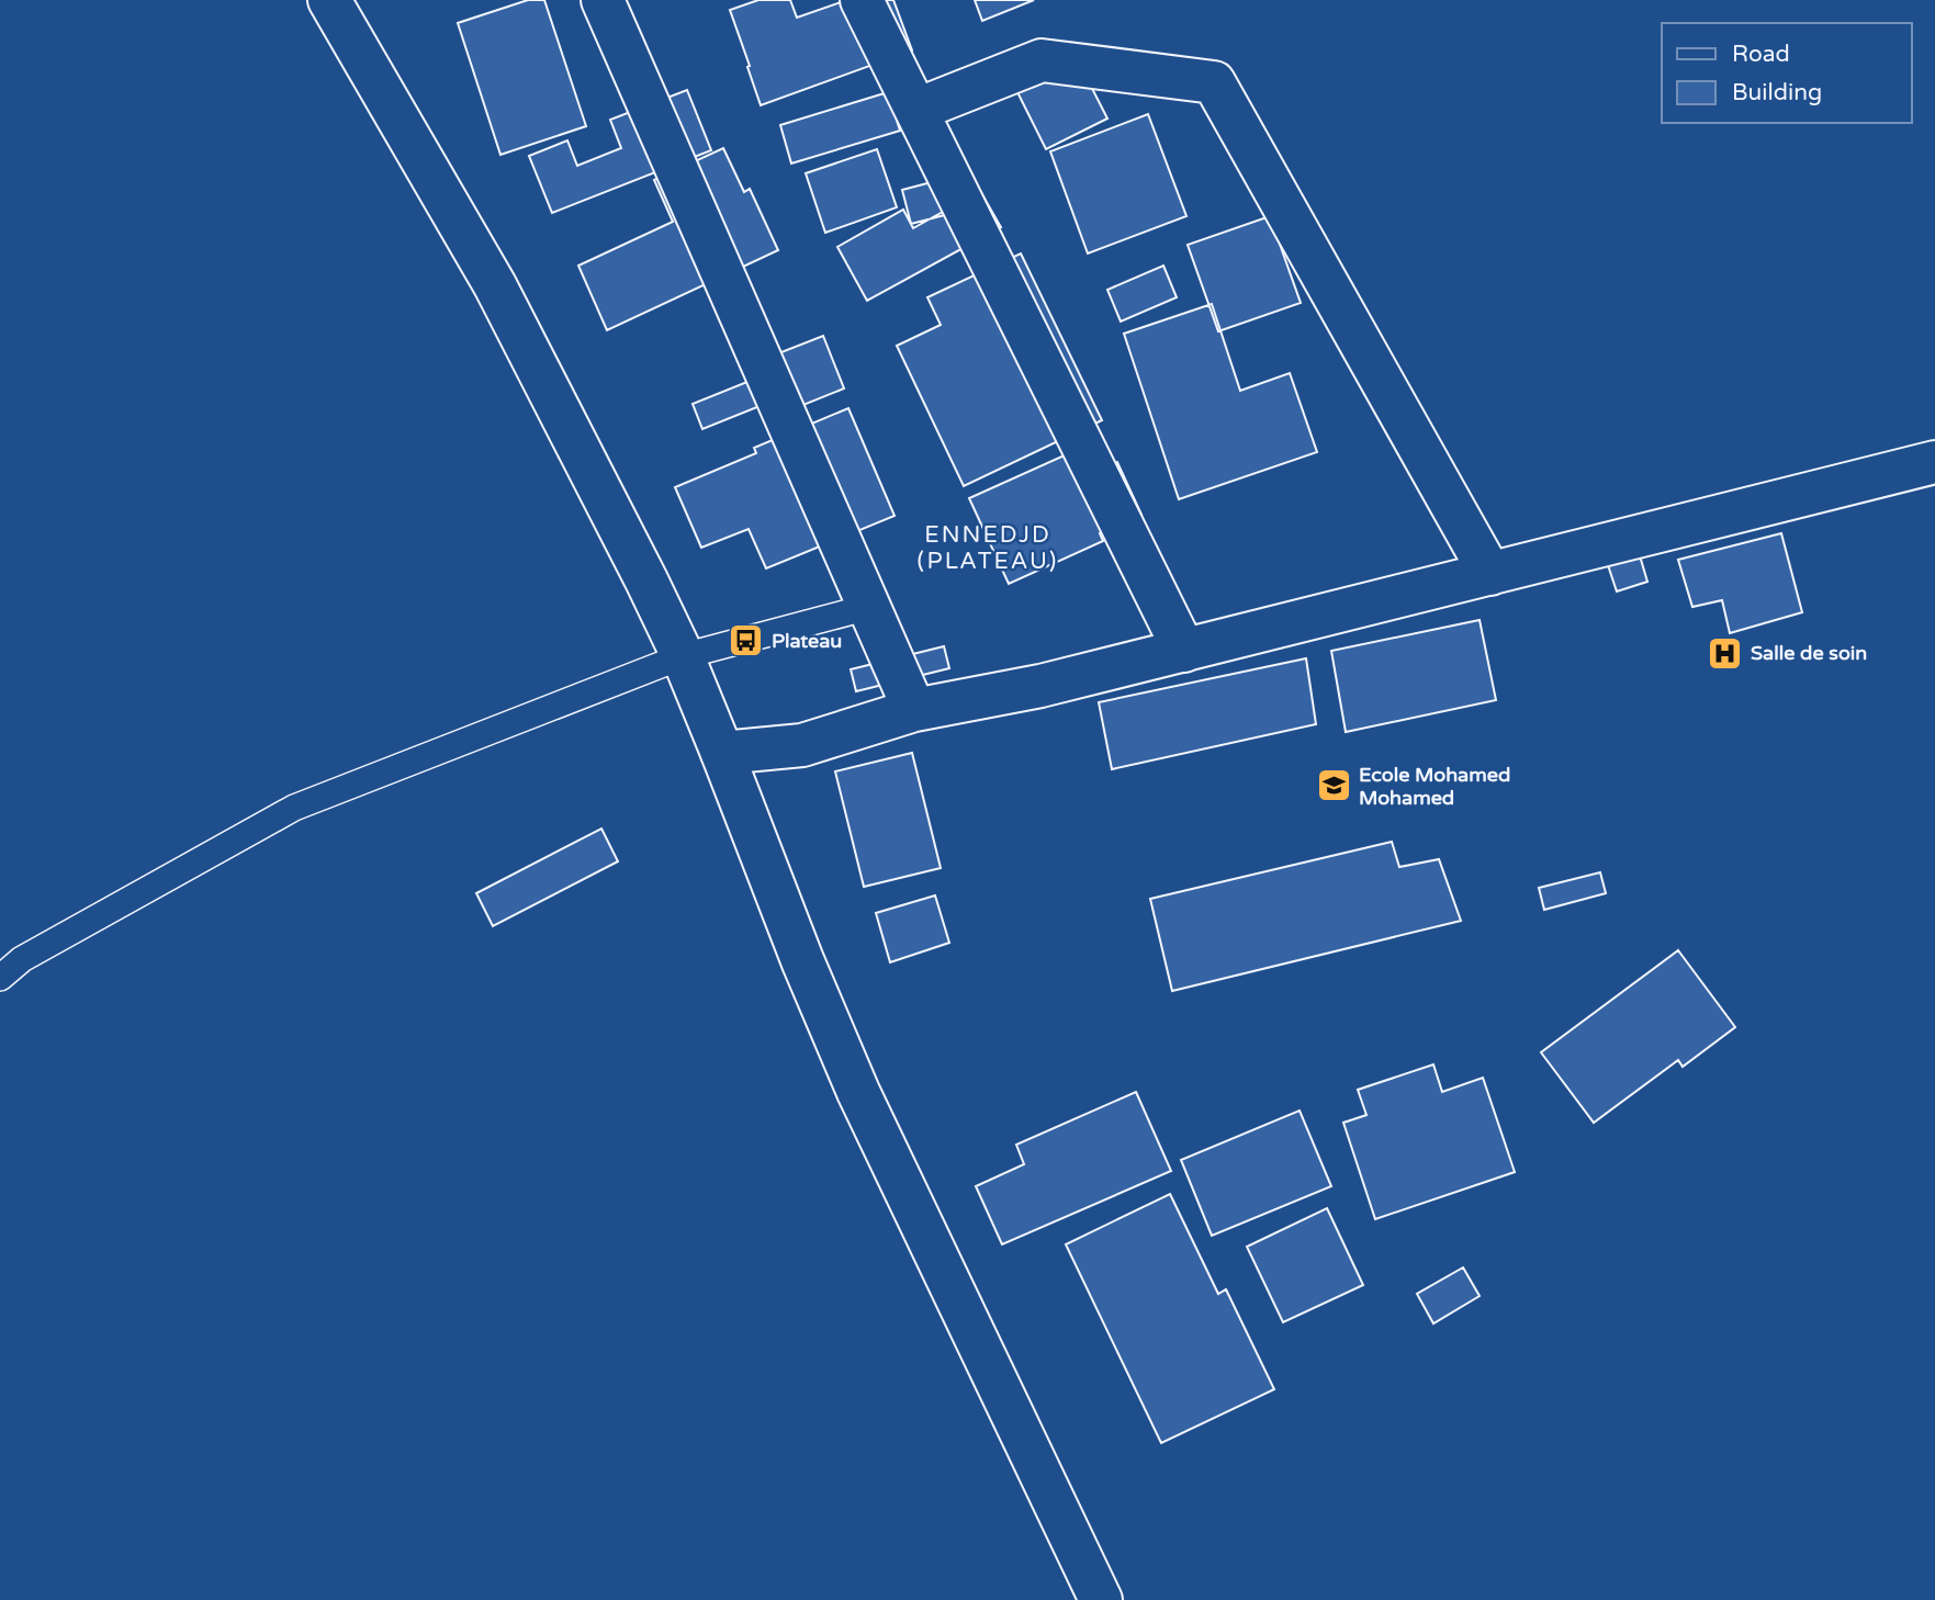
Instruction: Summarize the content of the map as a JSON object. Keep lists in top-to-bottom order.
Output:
{
  "districts": ["ENNEDJD (PLATEAU)"],
  "places": {
    "bus stop": ["Plateau"],
    "hospital": ["Salle de soin"],
    "school or university": ["Ecole Mohamed Mohamed"]
  },
  "legend": ["Road", "Building"]
}
